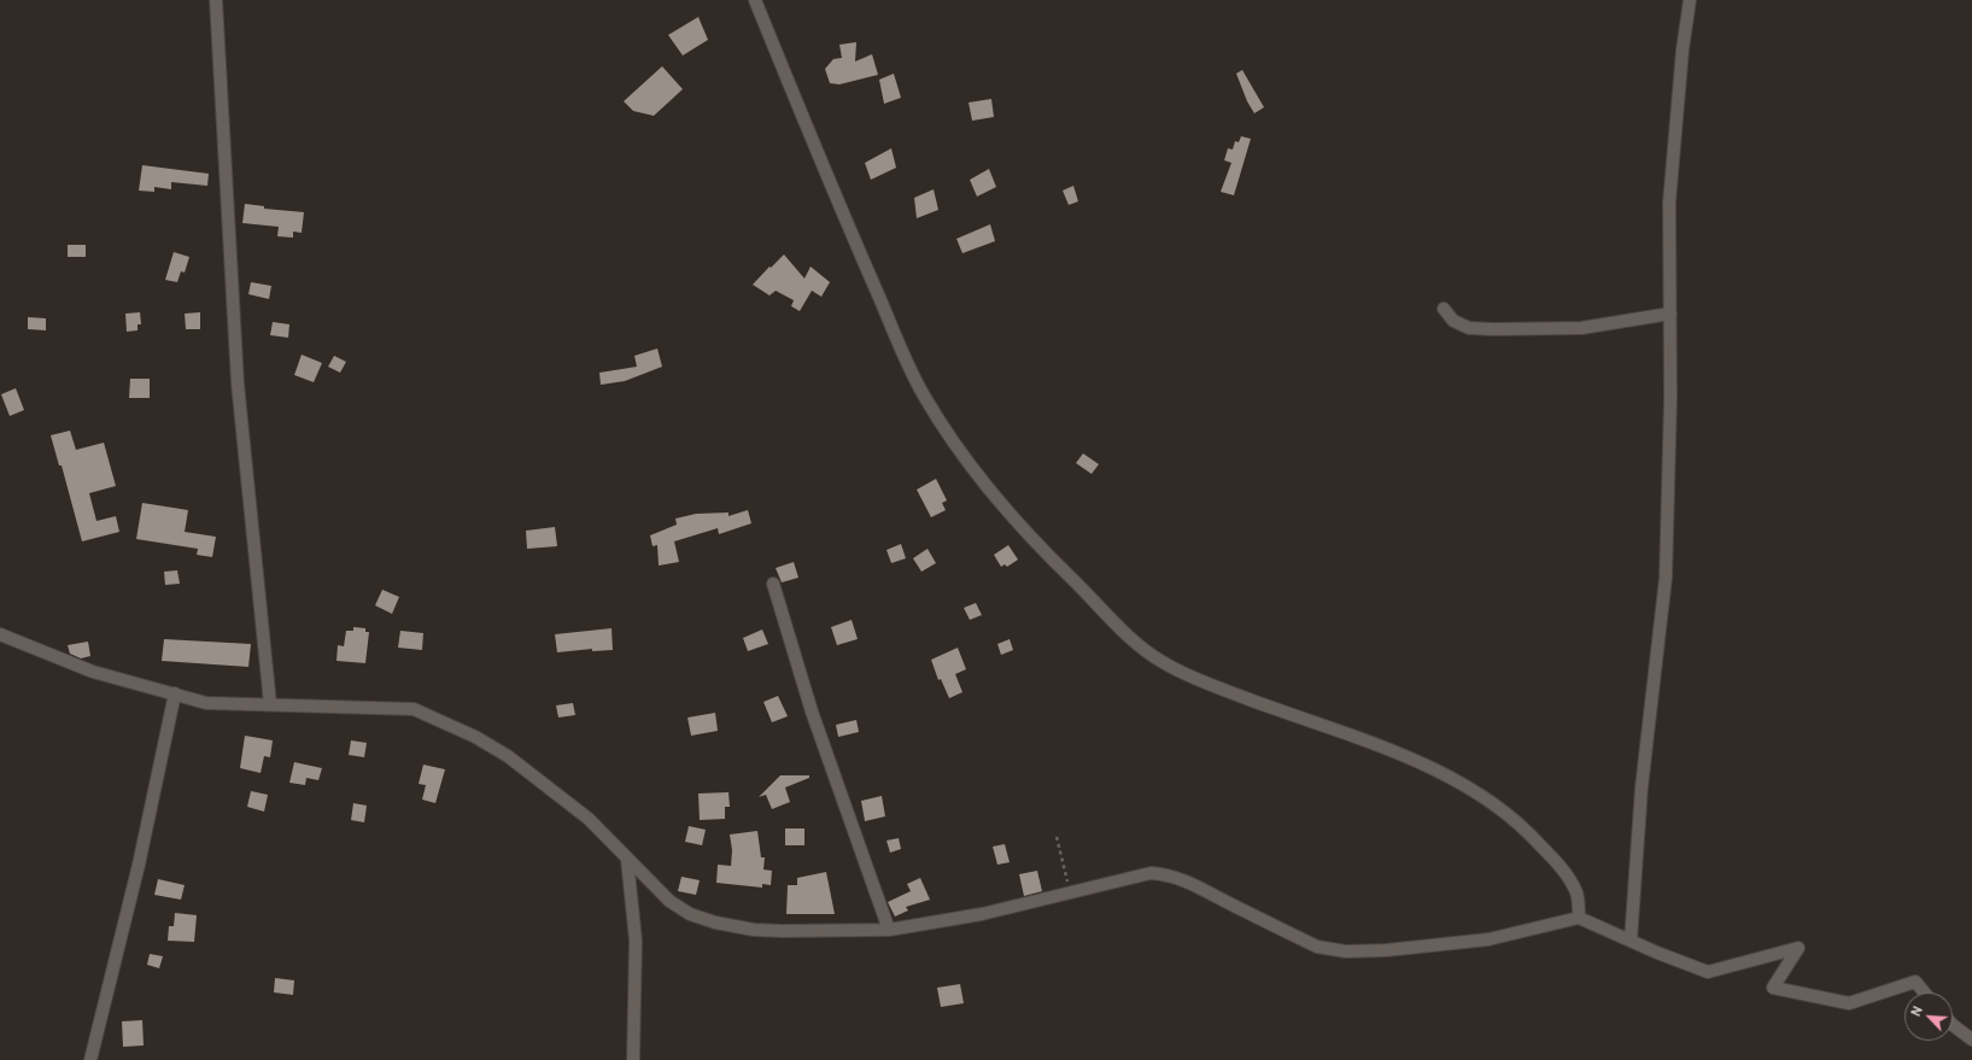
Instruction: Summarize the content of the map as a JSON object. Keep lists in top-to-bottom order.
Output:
{
  "north": "top left"
}
